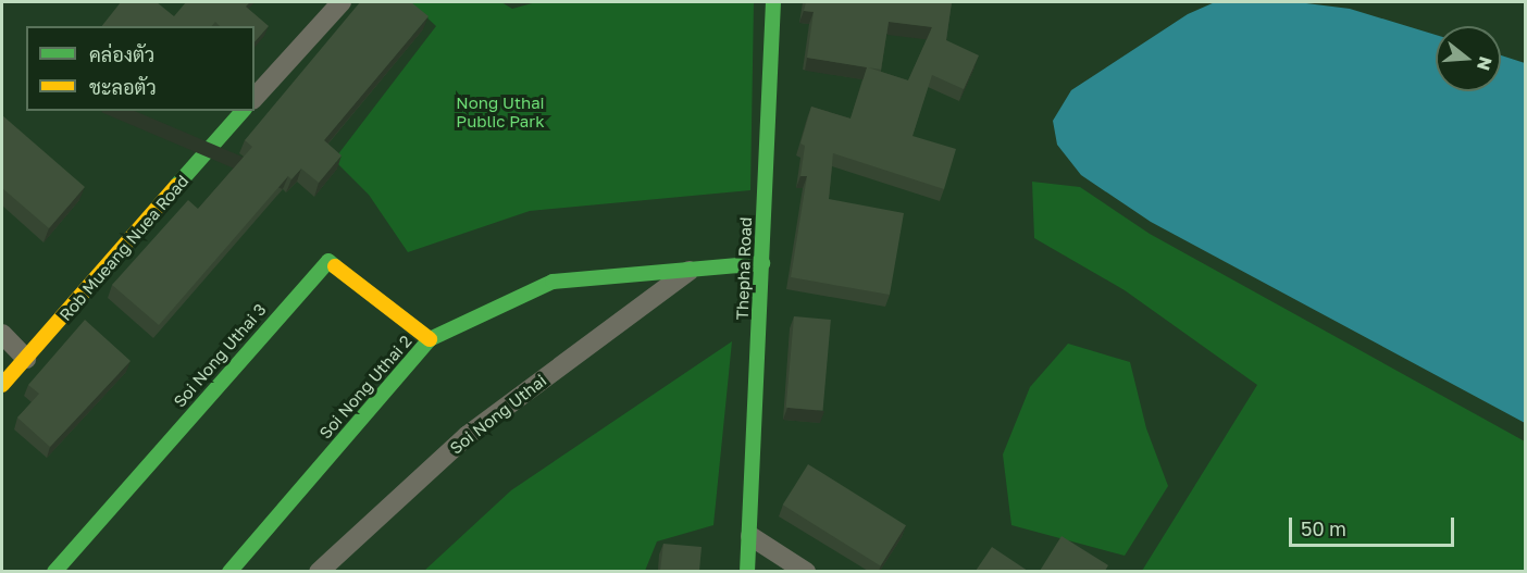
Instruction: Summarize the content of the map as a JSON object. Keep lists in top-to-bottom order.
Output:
{
  "streets": {
    "street": [
      "Rob Mueang Nuea Road",
      "Thepha Road",
      "Soi Nong Uthai 3",
      "Soi Nong Uthai 2",
      "Soi Nong Uthai"
    ]
  },
  "crossings": [
    ["Thepha Road", "Soi Nong Uthai 2"],
    ["Soi Nong Uthai 3", "Soi Nong Uthai 2"],
    ["Soi Nong Uthai 2", "Soi Nong Uthai"]
  ],
  "parks": ["Nong Uthai Public Park"],
  "legend": ["คล่องตัว", "ชะลอตัว"],
  "scale_bar": "50 m",
  "north": "right"
}
